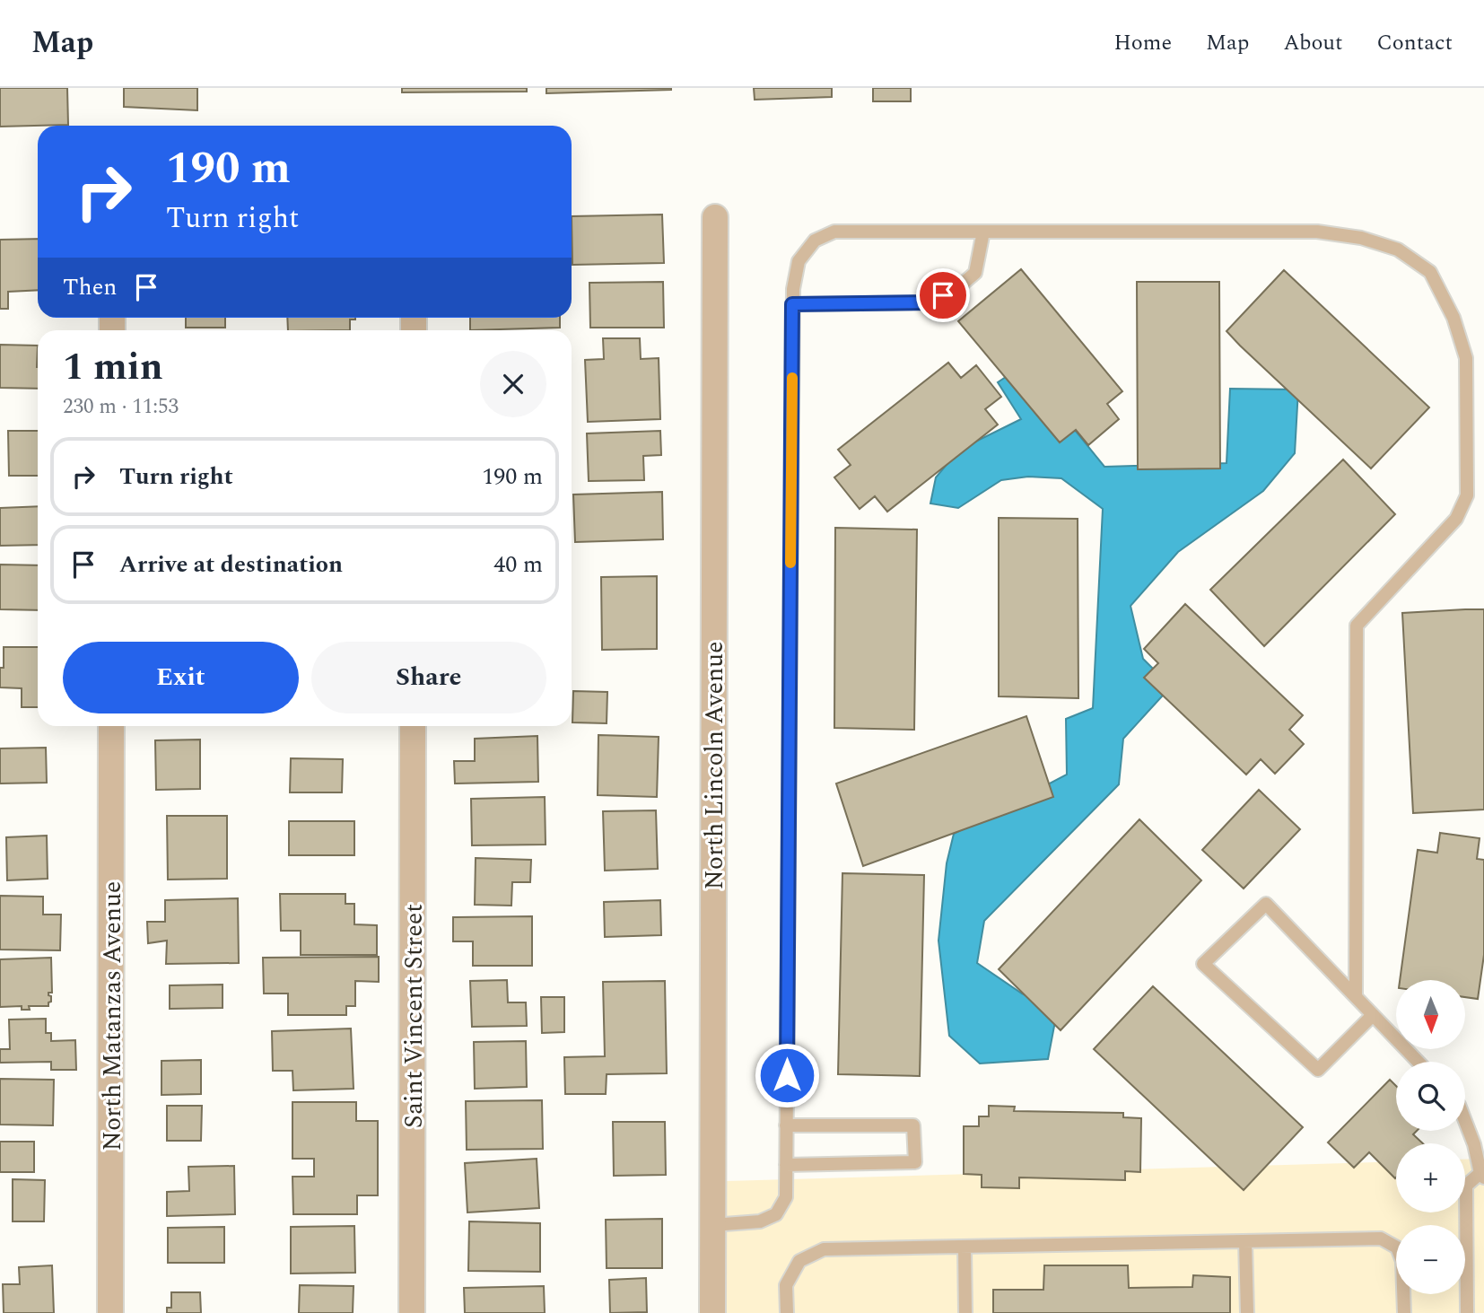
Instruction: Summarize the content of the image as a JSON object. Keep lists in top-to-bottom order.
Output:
{
  "streets": {
    "street": ["North Lincoln Avenue", "North Matanzas Avenue", "Saint Vincent Street"]
  },
  "north": "bottom",
  "page": {
    "header": "Map",
    "nav": [
      "Home",
      "Map",
      "About",
      "Contact"
    ],
    "turn": ["190 m", "Turn right"],
    "then": "Then",
    "heading": ["1 min", "230 m · 11:53"],
    "list": [
      {
        "name": "Turn right",
        "value": "190 m"
      },
      {
        "name": "Arrive at destination",
        "value": "40 m"
      }
    ],
    "buttons": ["Exit", "Share"],
    "map_buttons": ["+", "−"]
  }
}
